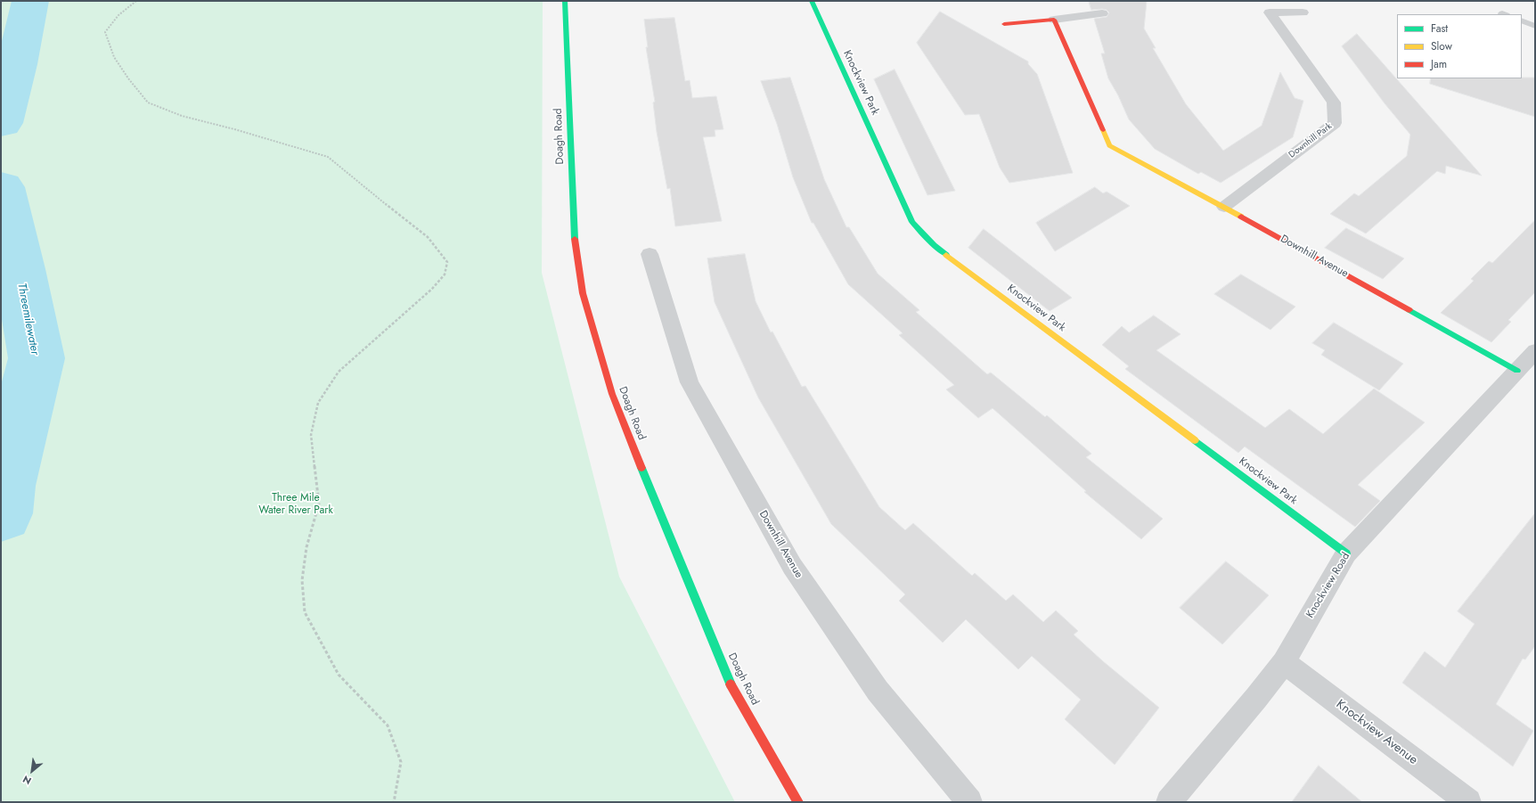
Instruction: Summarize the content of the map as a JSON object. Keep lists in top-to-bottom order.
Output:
{
  "streets": {
    "street": [
      "Knockview Park",
      "Doagh Road",
      "Downhill Park",
      "Downhill Avenue",
      "Knockview Road",
      "Knockview Avenue"
    ]
  },
  "crossings": [
    ["Knockview Park", "Knockview Road"],
    ["Downhill Park", "Downhill Avenue"],
    ["Downhill Avenue", "Knockview Road"],
    ["Knockview Road", "Knockview Avenue"]
  ],
  "water": ["Threemilewater"],
  "parks": ["Three Mile Water River Park"],
  "legend": ["Fast", "Slow", "Jam"],
  "north": "bottom left"
}
